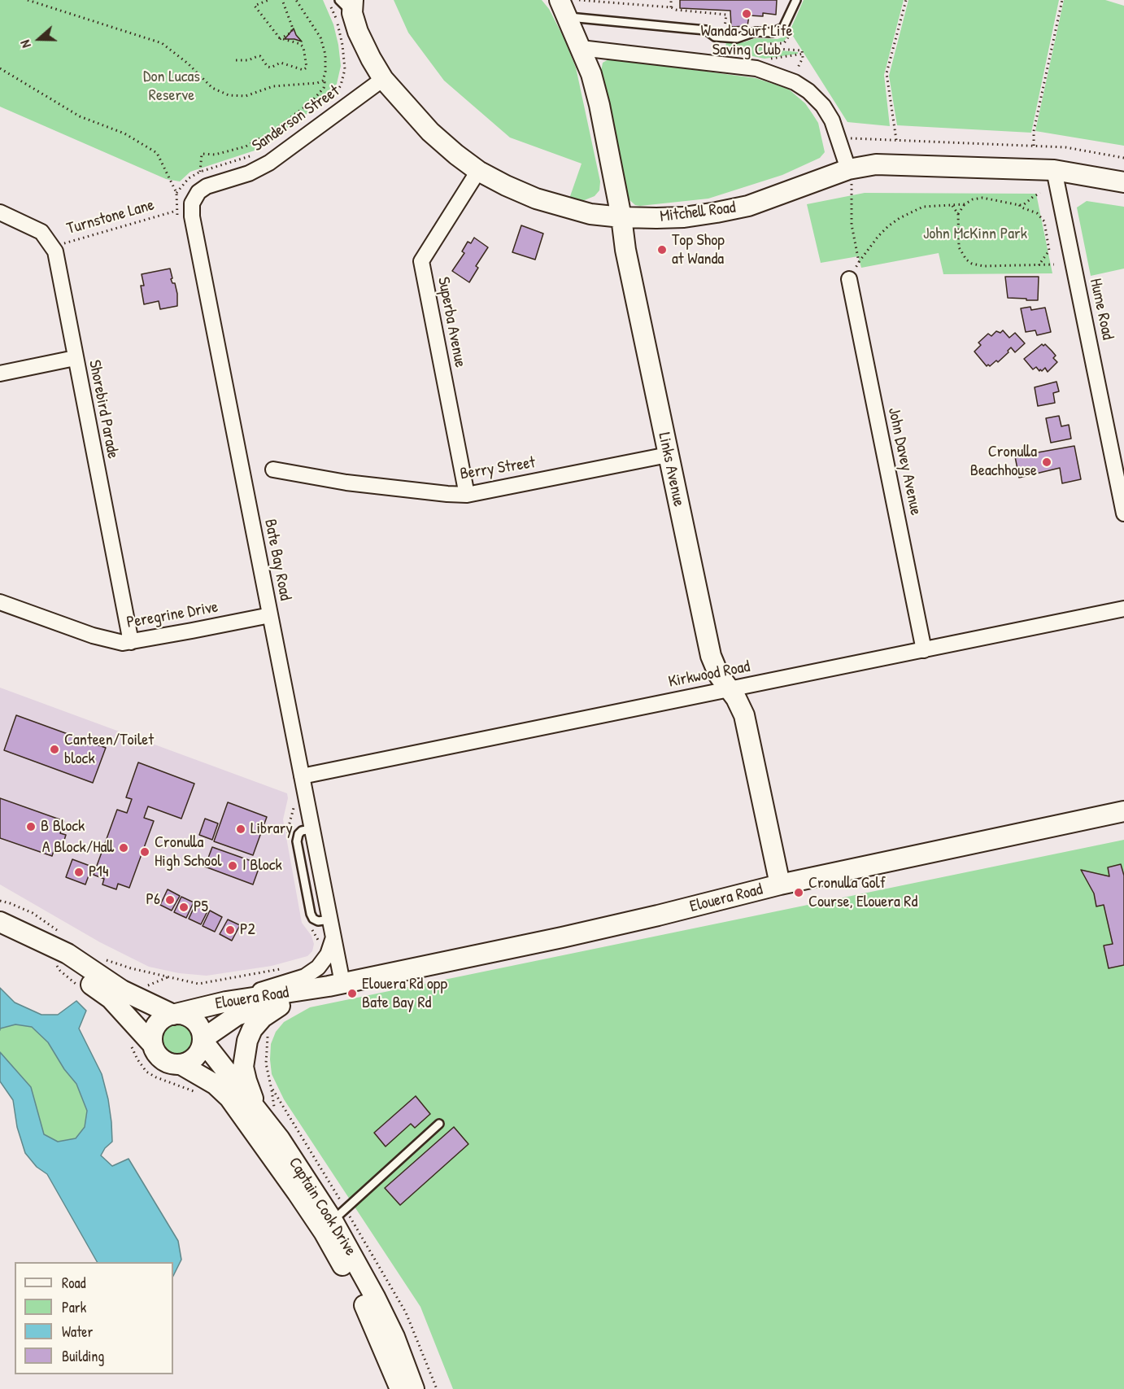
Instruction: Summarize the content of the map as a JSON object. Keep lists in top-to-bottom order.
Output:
{
  "streets": {
    "street": [
      "Sanderson Street",
      "Mitchell Road",
      "Hume Road",
      "Superba Avenue",
      "Shorebird Parade",
      "John Davey Avenue",
      "Berry Street",
      "Links Avenue",
      "Bate Bay Road",
      "Peregrine Drive",
      "Kirkwood Road",
      "Elouera Road",
      "Captain Cook Drive"
    ],
    "path": ["Turnstone Lane"]
  },
  "crossings": [
    ["Sanderson Street", "Mitchell Road"],
    ["Sanderson Street", "Bate Bay Road"],
    ["Mitchell Road", "Hume Road"],
    ["Mitchell Road", "Superba Avenue"],
    ["Mitchell Road", "Links Avenue"],
    ["Turnstone Lane", "Shorebird Parade"],
    ["Superba Avenue", "Berry Street"],
    ["Shorebird Parade", "Peregrine Drive"],
    ["John Davey Avenue", "Kirkwood Road"],
    ["Berry Street", "Links Avenue"],
    ["Links Avenue", "Kirkwood Road"],
    ["Links Avenue", "Elouera Road"],
    ["Bate Bay Road", "Peregrine Drive"],
    ["Bate Bay Road", "Kirkwood Road"],
    ["Bate Bay Road", "Elouera Road"],
    ["Elouera Road", "Captain Cook Drive"]
  ],
  "parks": ["Don Lucas Reserve", "John McKinn Park"],
  "places": [
    "Wanda Surf Life Saving Club",
    "Top Shop at Wanda",
    "Cronulla Beachhouse",
    "Canteen/Toilet block",
    "B Block",
    "Library",
    "A Block/Hall",
    "Cronulla High School",
    "I Block",
    "P14",
    "Cronulla Golf Course, Elouera Rd",
    "P6",
    "P5",
    "P2",
    "Elouera Rd opp Bate Bay Rd"
  ],
  "legend": [
    "Road",
    "Park",
    "Water",
    "Building"
  ],
  "north": "left"
}
